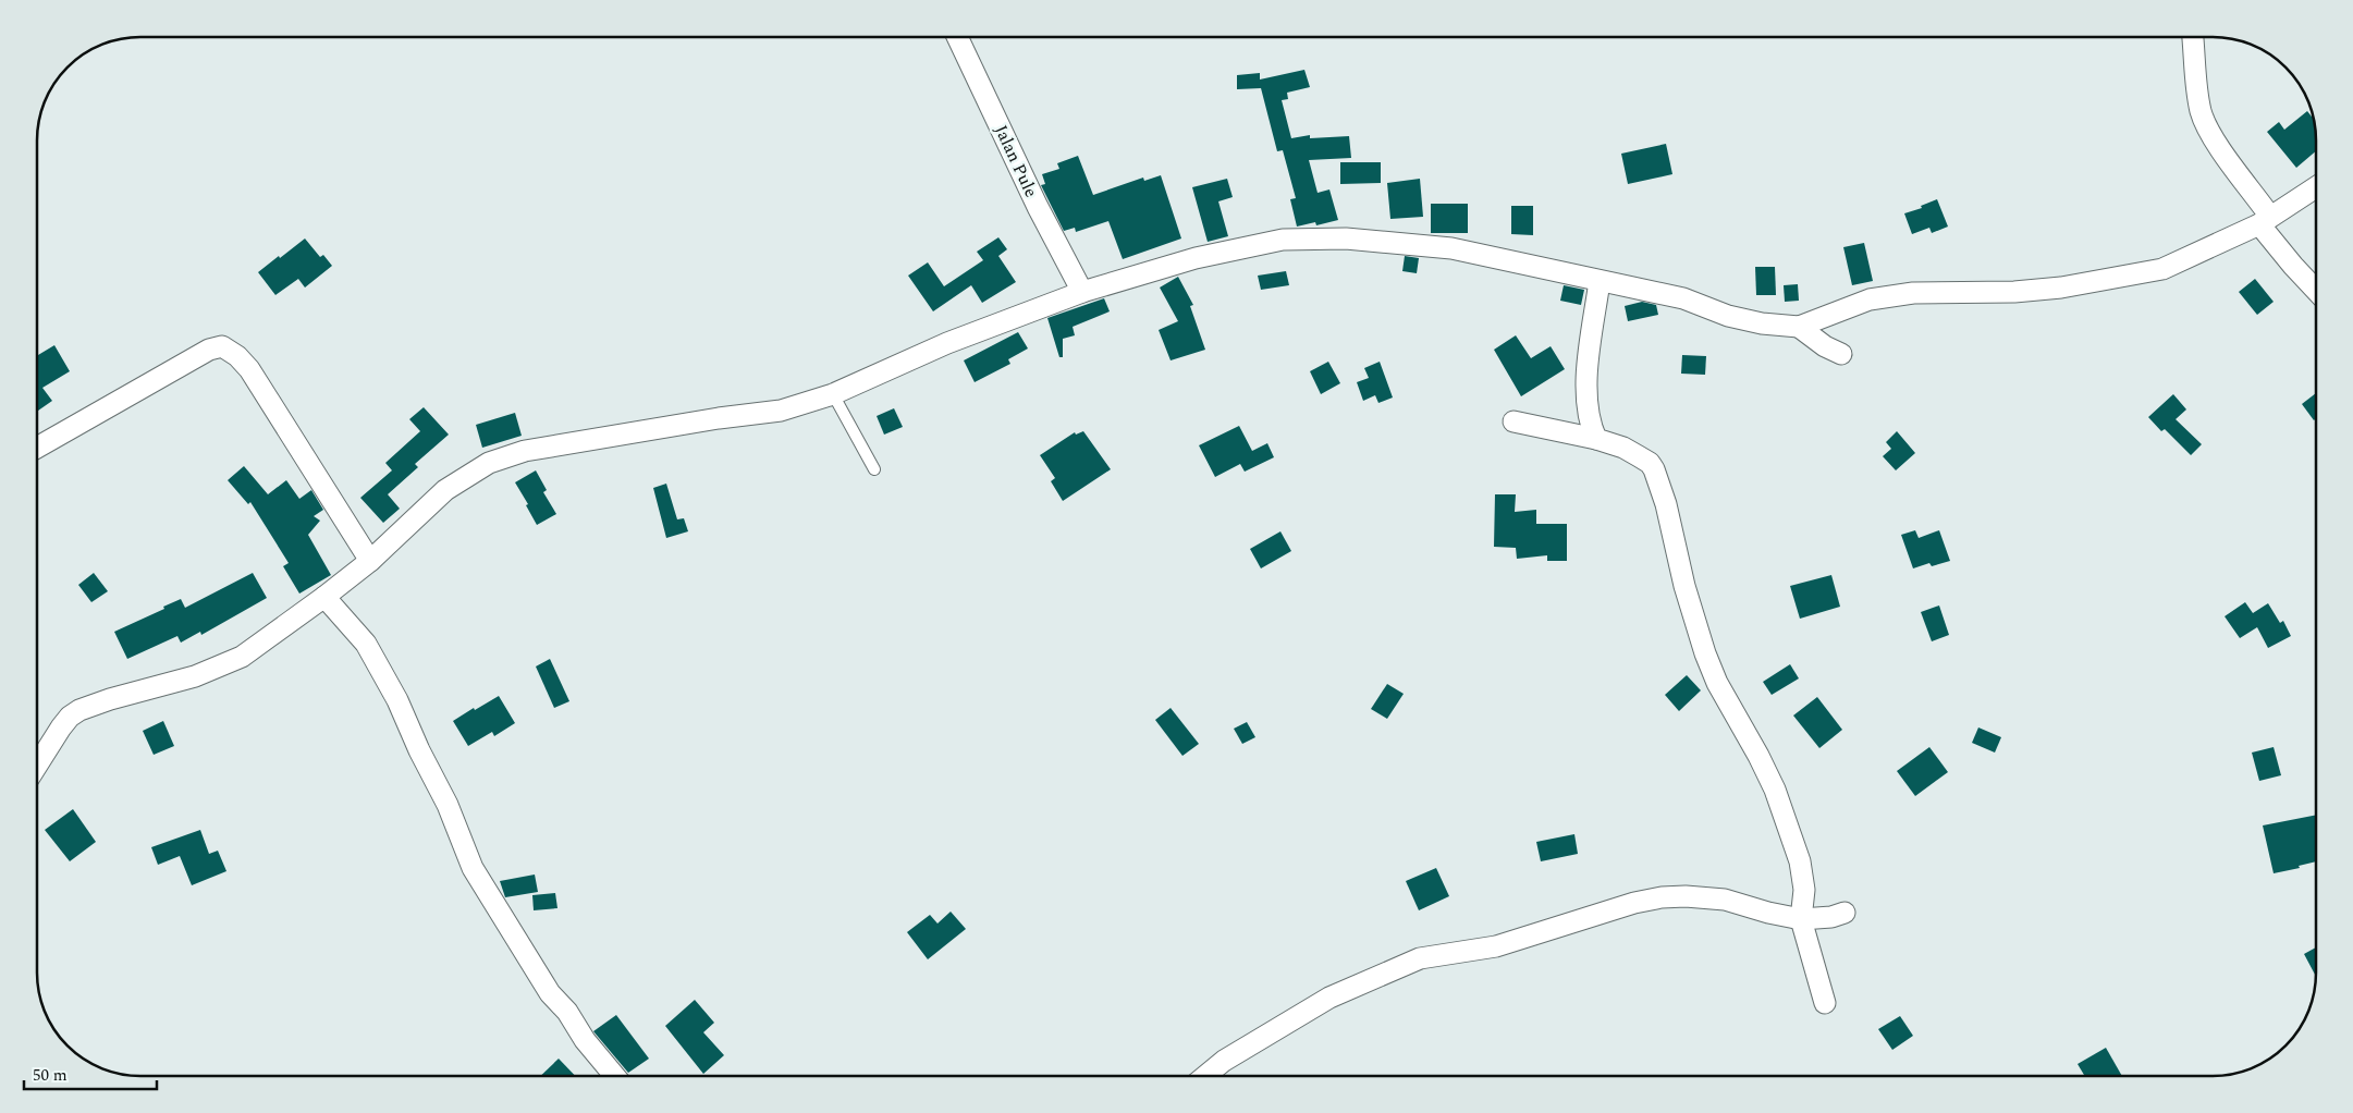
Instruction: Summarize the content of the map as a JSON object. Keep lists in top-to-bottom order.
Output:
{
  "streets": {
    "street": ["Jalan Pule"]
  },
  "scale_bar": "50 m"
}
